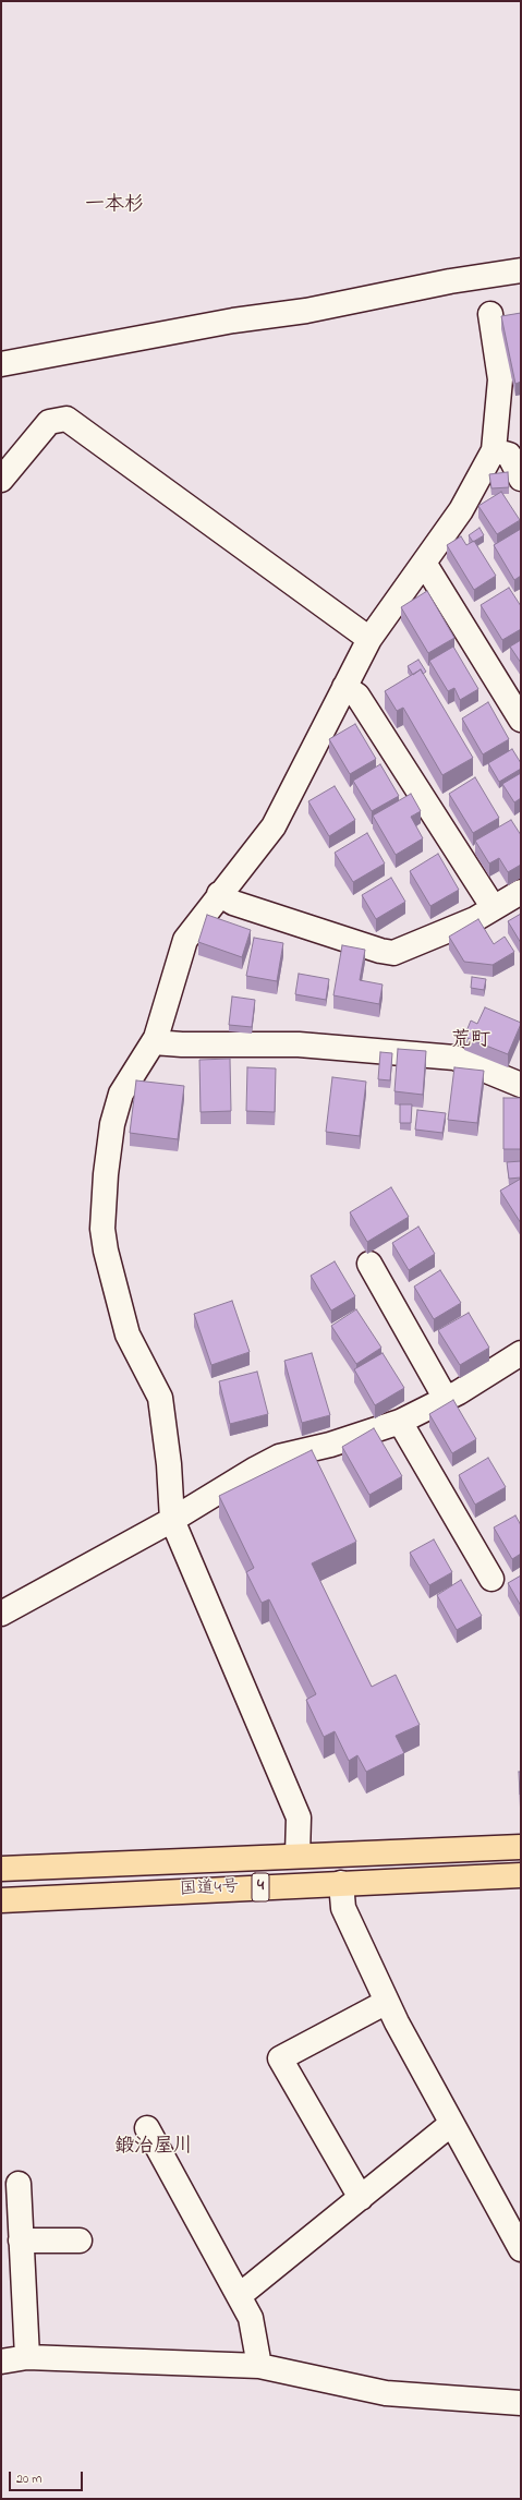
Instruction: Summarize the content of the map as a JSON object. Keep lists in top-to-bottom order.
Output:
{
  "streets": {
    "highway": ["4", "国道4号"]
  },
  "districts": ["一本杉", "荒町", "鍛治屋川"],
  "scale_bar": "20 m"
}
